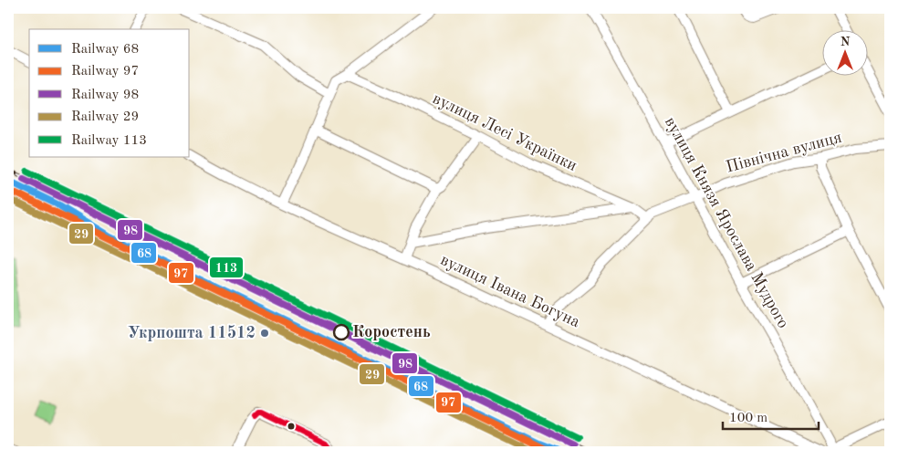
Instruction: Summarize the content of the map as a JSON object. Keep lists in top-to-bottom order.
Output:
{
  "streets": {
    "street": [
      "вулиця Лесі Українки",
      "Північна вулиця",
      "вулиця Князя Ярослава Мудрого",
      "вулиця Івана Богуна"
    ]
  },
  "crossings": [
    ["вулиця Лесі Українки", "Північна вулиця"],
    ["Північна вулиця", "вулиця Князя Ярослава Мудрого"],
    ["Північна вулиця", "вулиця Івана Богуна"]
  ],
  "places": ["Коростень", "Укрпошта 11512"],
  "lines": [
    "rail line 113",
    "rail line 98",
    "rail line 68",
    "rail line 97",
    "rail line 29"
  ],
  "legend": [
    "Railway 68",
    "Railway 97",
    "Railway 98",
    "Railway 29",
    "Railway 113"
  ],
  "scale_bar": "100 m",
  "north": "top"
}
